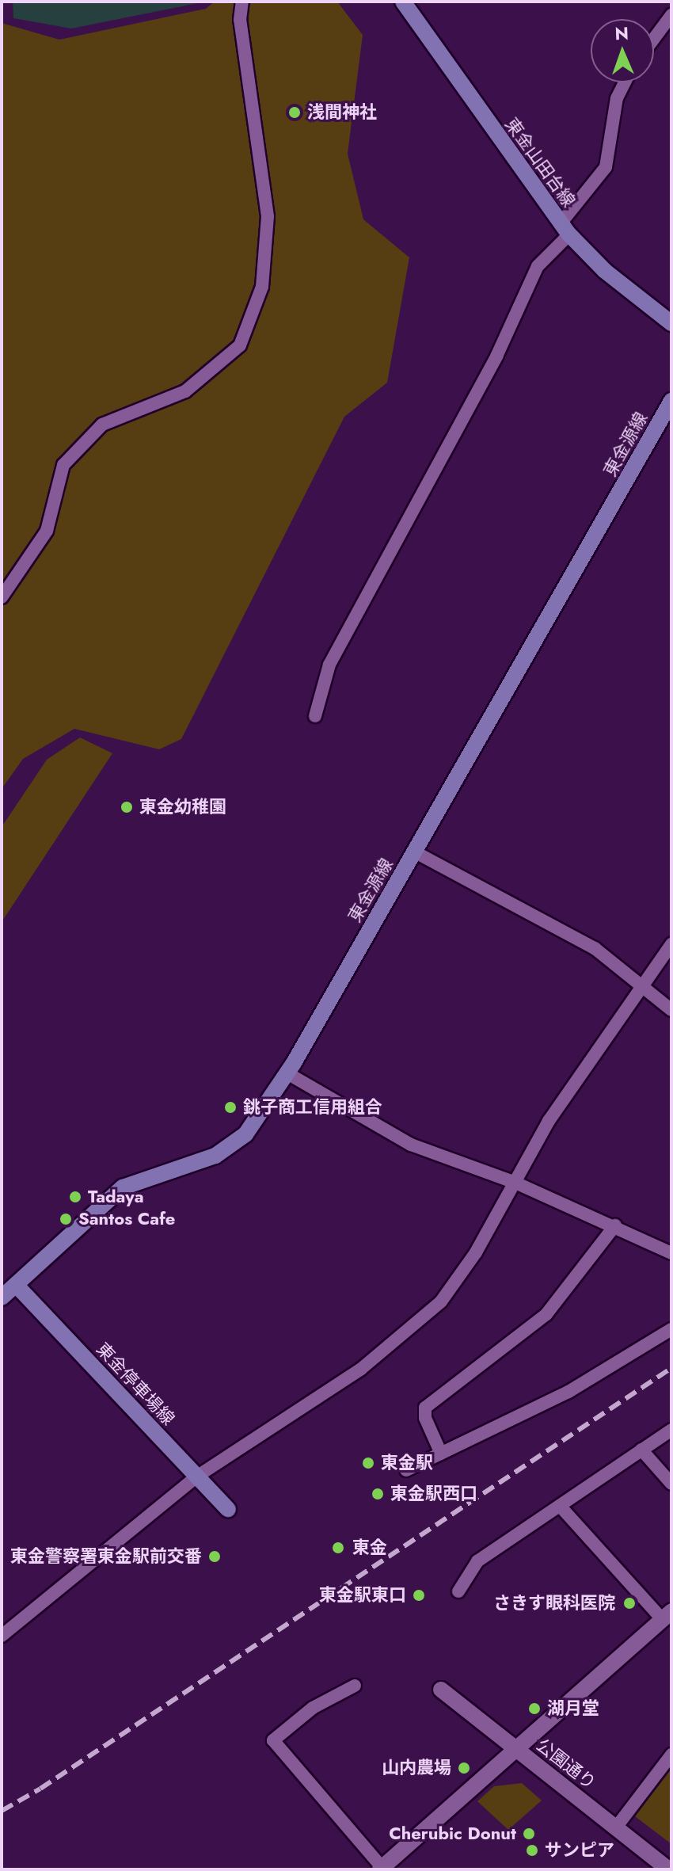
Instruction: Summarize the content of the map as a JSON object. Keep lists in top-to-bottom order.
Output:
{
  "streets": {
    "main road": ["東金山田台線", "東金源線", "東金停車場線"],
    "street": ["公園通り"]
  },
  "crossings": [
    ["東金源線", "東金停車場線"]
  ],
  "places": [
    "浅間神社",
    "東金幼稚園",
    "銚子商工信用組合",
    "Tadaya",
    "Santos Cafe",
    "東金駅",
    "東金駅西口",
    "東金",
    "東金警察署東金駅前交番",
    "東金駅東口",
    "さきす眼科医院",
    "湖月堂",
    "山内農場",
    "Cherubic Donut",
    "サンピア"
  ],
  "north": "top"
}
